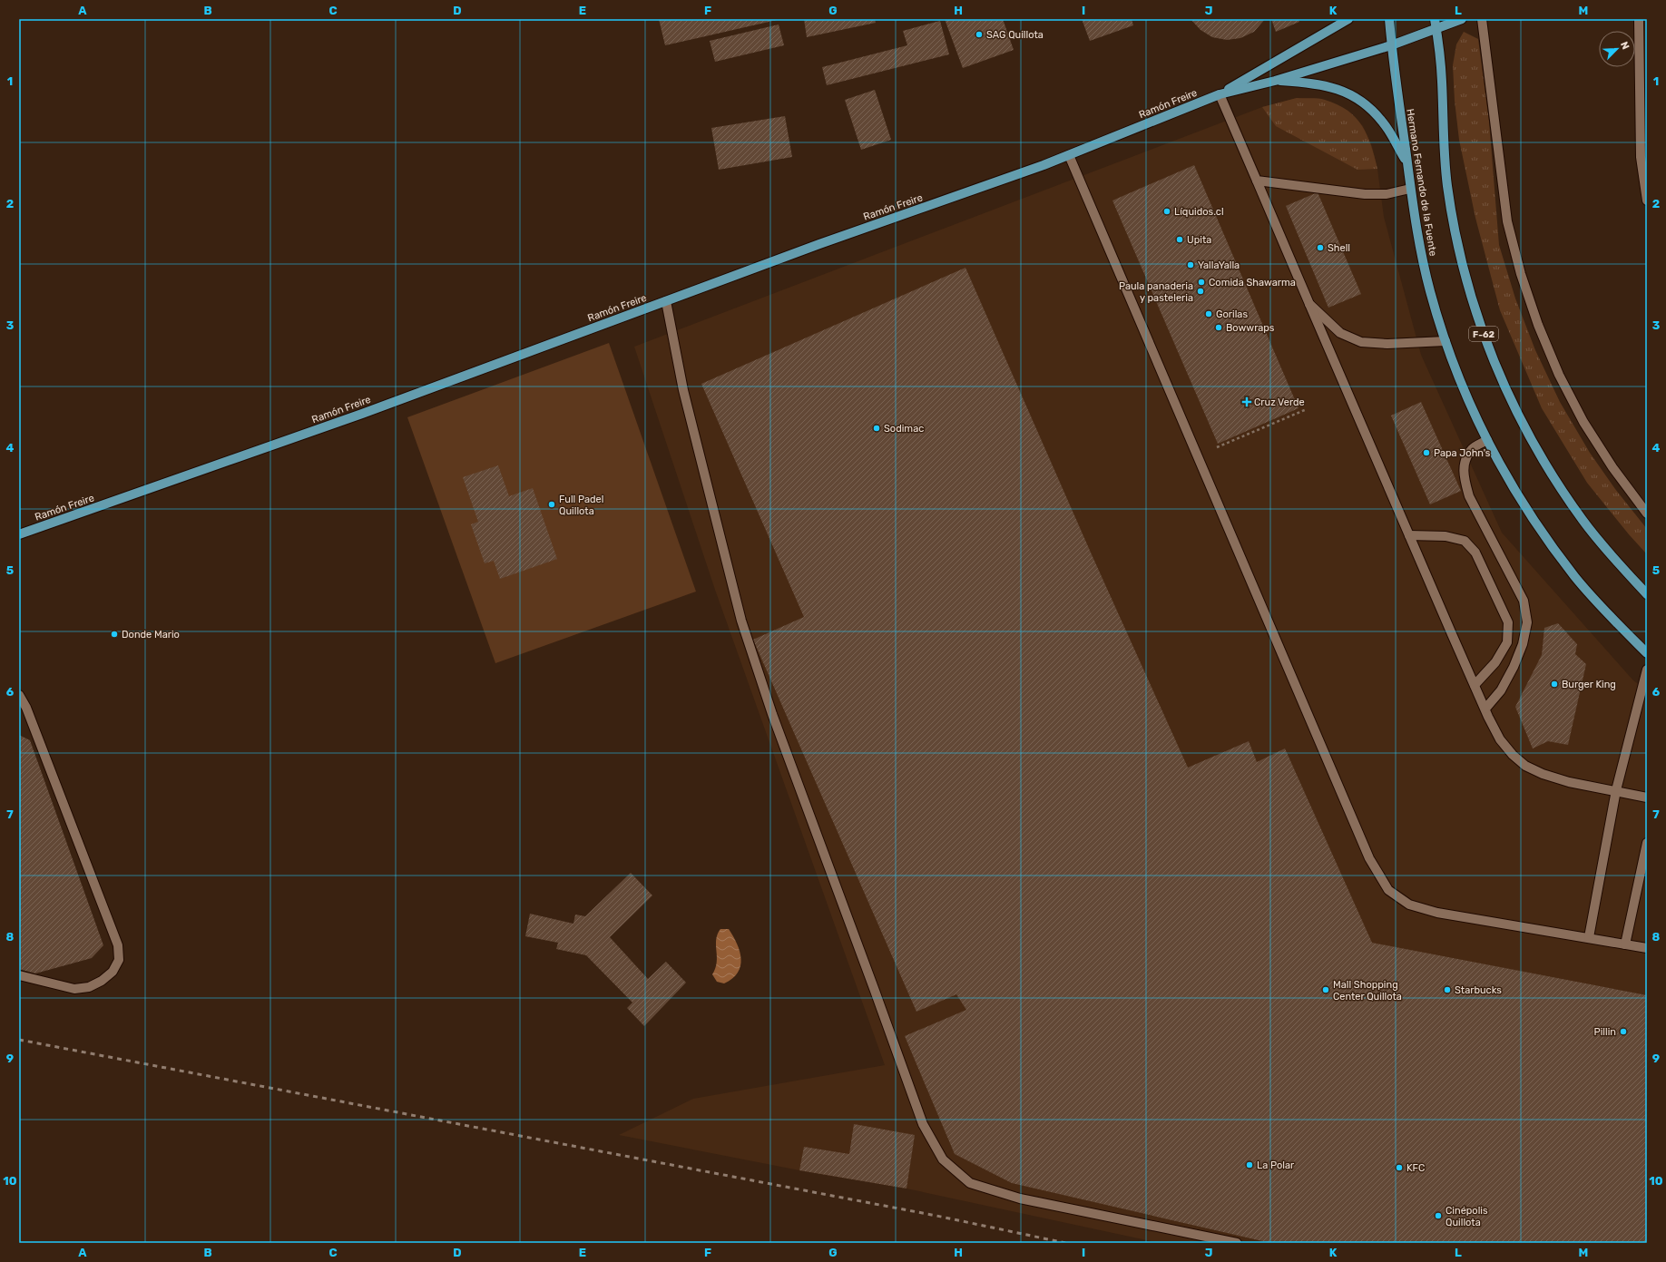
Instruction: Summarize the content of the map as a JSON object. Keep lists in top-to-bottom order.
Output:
{
  "streets": {
    "main road": ["Ramón Freire", "Hermano Fernando de la Fuente", "F-62"]
  },
  "crossings": [
    ["Ramón Freire", "Hermano Fernando de la Fuente"],
    ["Ramón Freire", "F-62"]
  ],
  "places": {
    "other": [
      "SAG Quillota",
      "Líquidos.cl",
      "Upita",
      "Shell",
      "YallaYalla",
      "Comida Shawarma",
      "Paula panaderia y pasteleria",
      "Gorilas",
      "Bowwraps",
      "Sodimac",
      "Papa John's",
      "Full Padel Quillota",
      "Donde Mario",
      "Burger King",
      "Mall Shopping Center Quillota",
      "Starbucks",
      "Pillin",
      "La Polar",
      "KFC",
      "Cinépolis Quillota"
    ],
    "health": ["Cruz Verde"]
  },
  "north": "top right",
  "grid": {
    "columns": [
      "A",
      "B",
      "C",
      "D",
      "E",
      "F",
      "G",
      "H",
      "I",
      "J",
      "K",
      "L",
      "M"
    ],
    "rows": [
      "1",
      "2",
      "3",
      "4",
      "5",
      "6",
      "7",
      "8",
      "9",
      "10"
    ]
  }
}
